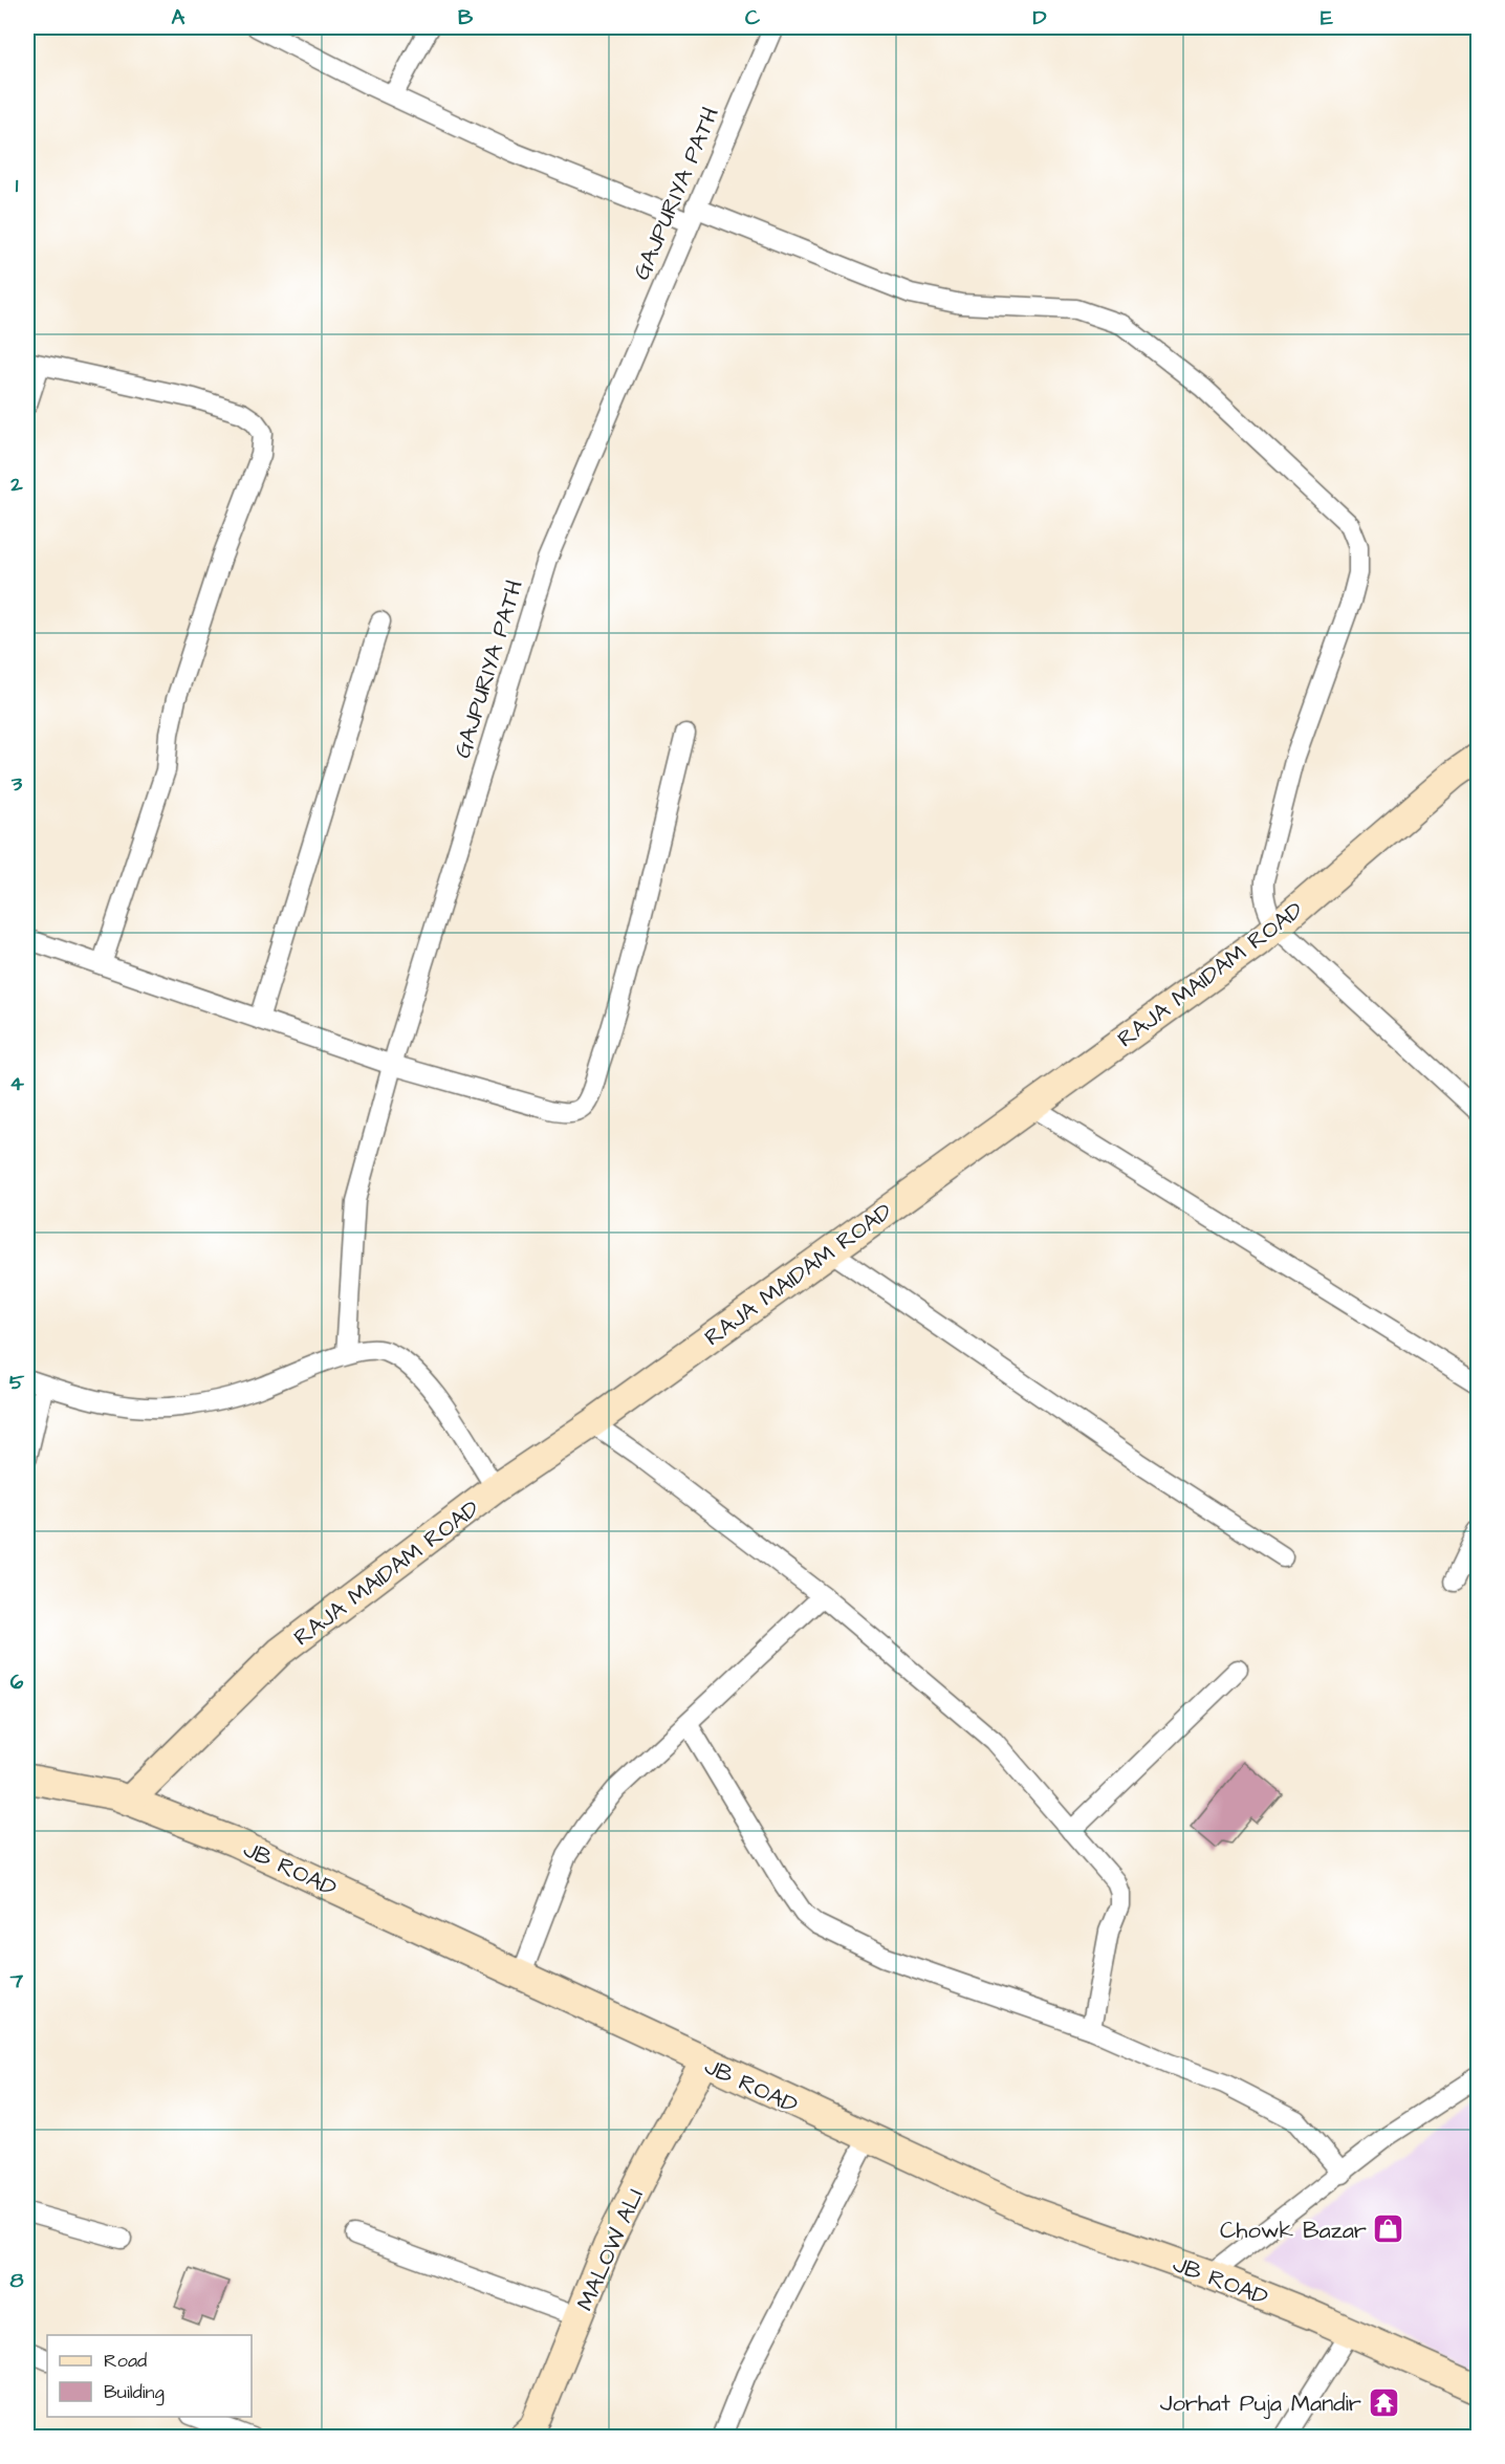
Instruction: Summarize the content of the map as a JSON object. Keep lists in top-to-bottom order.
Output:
{
  "streets": {
    "street": [
      "GAJPURIYA PATH",
      "RAJA MAIDAM ROAD",
      "JB ROAD",
      "MALOW ALI"
    ]
  },
  "crossings": [
    ["RAJA MAIDAM ROAD", "JB ROAD"],
    ["JB ROAD", "MALOW ALI"]
  ],
  "places": {
    "shop": ["Chowk Bazar"],
    "temple": ["Jorhat Puja Mandir"]
  },
  "legend": ["Road", "Building"],
  "grid": {
    "columns": [
      "A",
      "B",
      "C",
      "D",
      "E"
    ],
    "rows": [
      "1",
      "2",
      "3",
      "4",
      "5",
      "6",
      "7",
      "8"
    ]
  }
}
